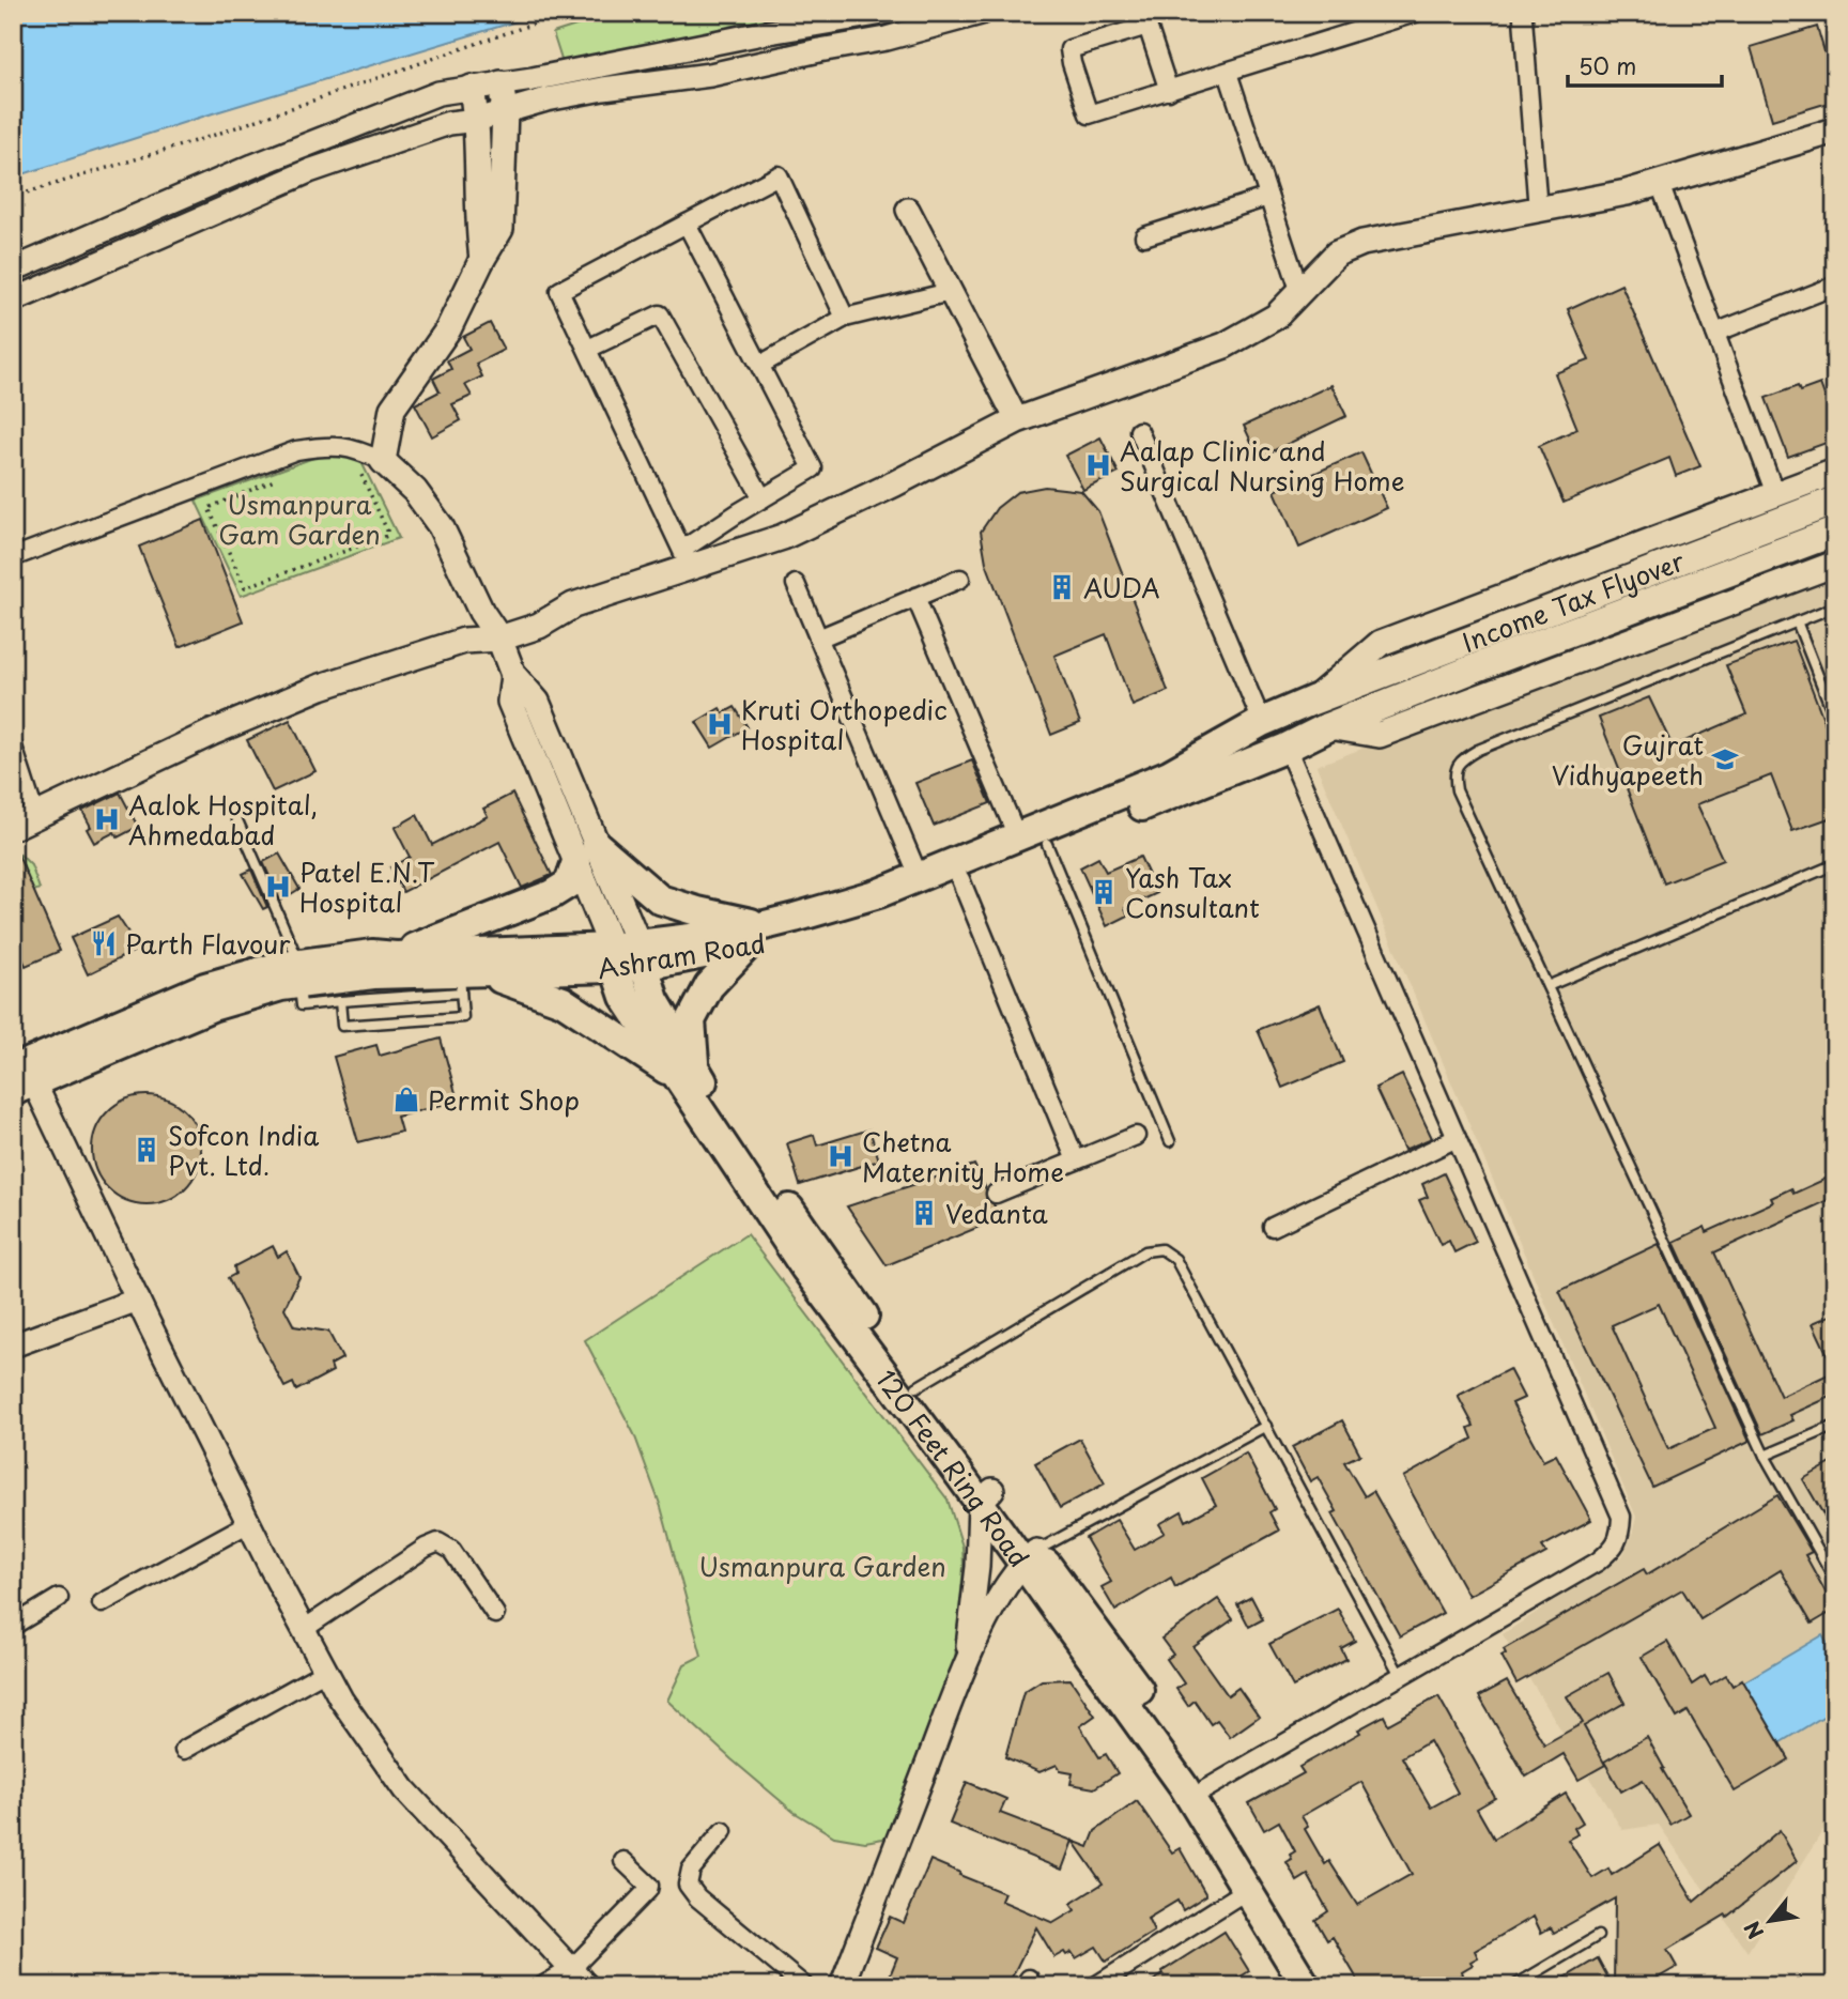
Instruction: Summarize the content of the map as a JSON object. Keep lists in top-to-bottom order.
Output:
{
  "streets": {
    "main road": ["Income Tax Flyover", "Ashram Road", "120 Feet Ring Road"]
  },
  "crossings": [
    ["Income Tax Flyover", "Ashram Road"],
    ["Ashram Road", "120 Feet Ring Road"]
  ],
  "parks": ["Usmanpura Gam Garden", "Usmanpura Garden"],
  "places": {
    "hospital": [
      "Aalap Clinic and Surgical Nursing Home",
      "Kruti Orthopedic Hospital",
      "Aalok Hospital, Ahmedabad",
      "Patel E.N.T Hospital",
      "Chetna Maternity Home"
    ],
    "building": [
      "AUDA",
      "Yash Tax Consultant",
      "Sofcon India Pvt. Ltd.",
      "Vedanta"
    ],
    "school or university": ["Gujrat Vidhyapeeth"],
    "restaurant": ["Parth Flavour"],
    "shop": ["Permit Shop"]
  },
  "scale_bar": "50 m",
  "north": "bottom left"
}
